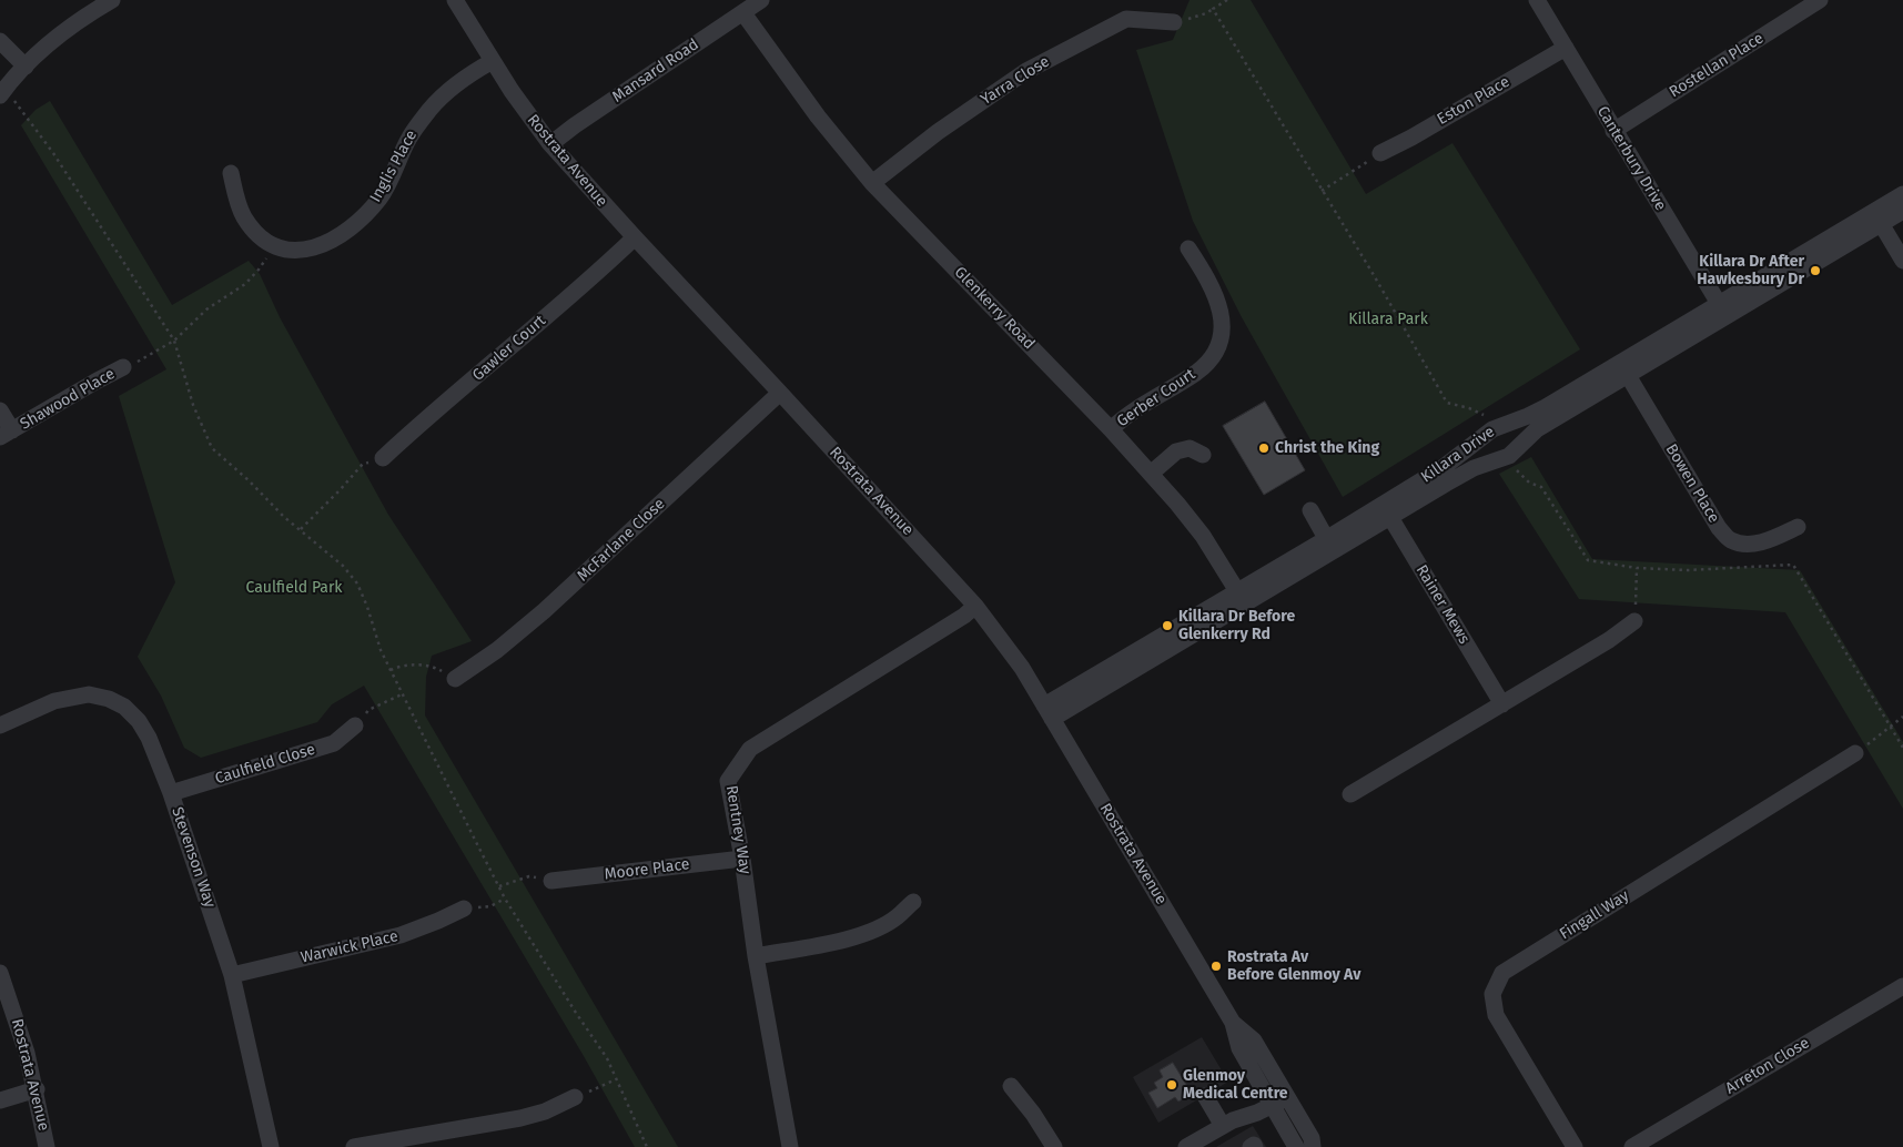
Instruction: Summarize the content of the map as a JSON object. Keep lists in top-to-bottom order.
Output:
{
  "streets": {
    "street": [
      "Rostellan Place",
      "Mansard Road",
      "Yarra Close",
      "Eston Place",
      "Canterbury Drive",
      "Rostrata Avenue",
      "Inglis Place",
      "Glenkerry Road",
      "Gawler Court",
      "Gerber Court",
      "Shawood Place",
      "Killara Drive",
      "Bowen Place",
      "McFarlane Close",
      "Rainer Mews",
      "Caulfield Close",
      "Rentney Way",
      "Stevenson Way",
      "Moore Place",
      "Fingall Way",
      "Warwick Place",
      "Arreton Close"
    ]
  },
  "crossings": [
    ["Rostellan Place", "Canterbury Drive"],
    ["Mansard Road", "Rostrata Avenue"],
    ["Mansard Road", "Glenkerry Road"],
    ["Yarra Close", "Glenkerry Road"],
    ["Eston Place", "Canterbury Drive"],
    ["Canterbury Drive", "Killara Drive"],
    ["Rostrata Avenue", "Inglis Place"],
    ["Rostrata Avenue", "Gawler Court"],
    ["Rostrata Avenue", "Killara Drive"],
    ["Rostrata Avenue", "McFarlane Close"],
    ["Rostrata Avenue", "Rentney Way"],
    ["Glenkerry Road", "Gerber Court"],
    ["Glenkerry Road", "Killara Drive"],
    ["Killara Drive", "Bowen Place"],
    ["Killara Drive", "Rainer Mews"],
    ["Caulfield Close", "Stevenson Way"],
    ["Rentney Way", "Moore Place"],
    ["Stevenson Way", "Warwick Place"]
  ],
  "parks": ["Killara Park", "Caulfield Park"],
  "places": [
    "Killara Dr After Hawkesbury Dr",
    "Christ the King",
    "Killara Dr Before Glenkerry Rd",
    "Rostrata Av Before Glenmoy Av",
    "Glenmoy Medical Centre"
  ]
}
